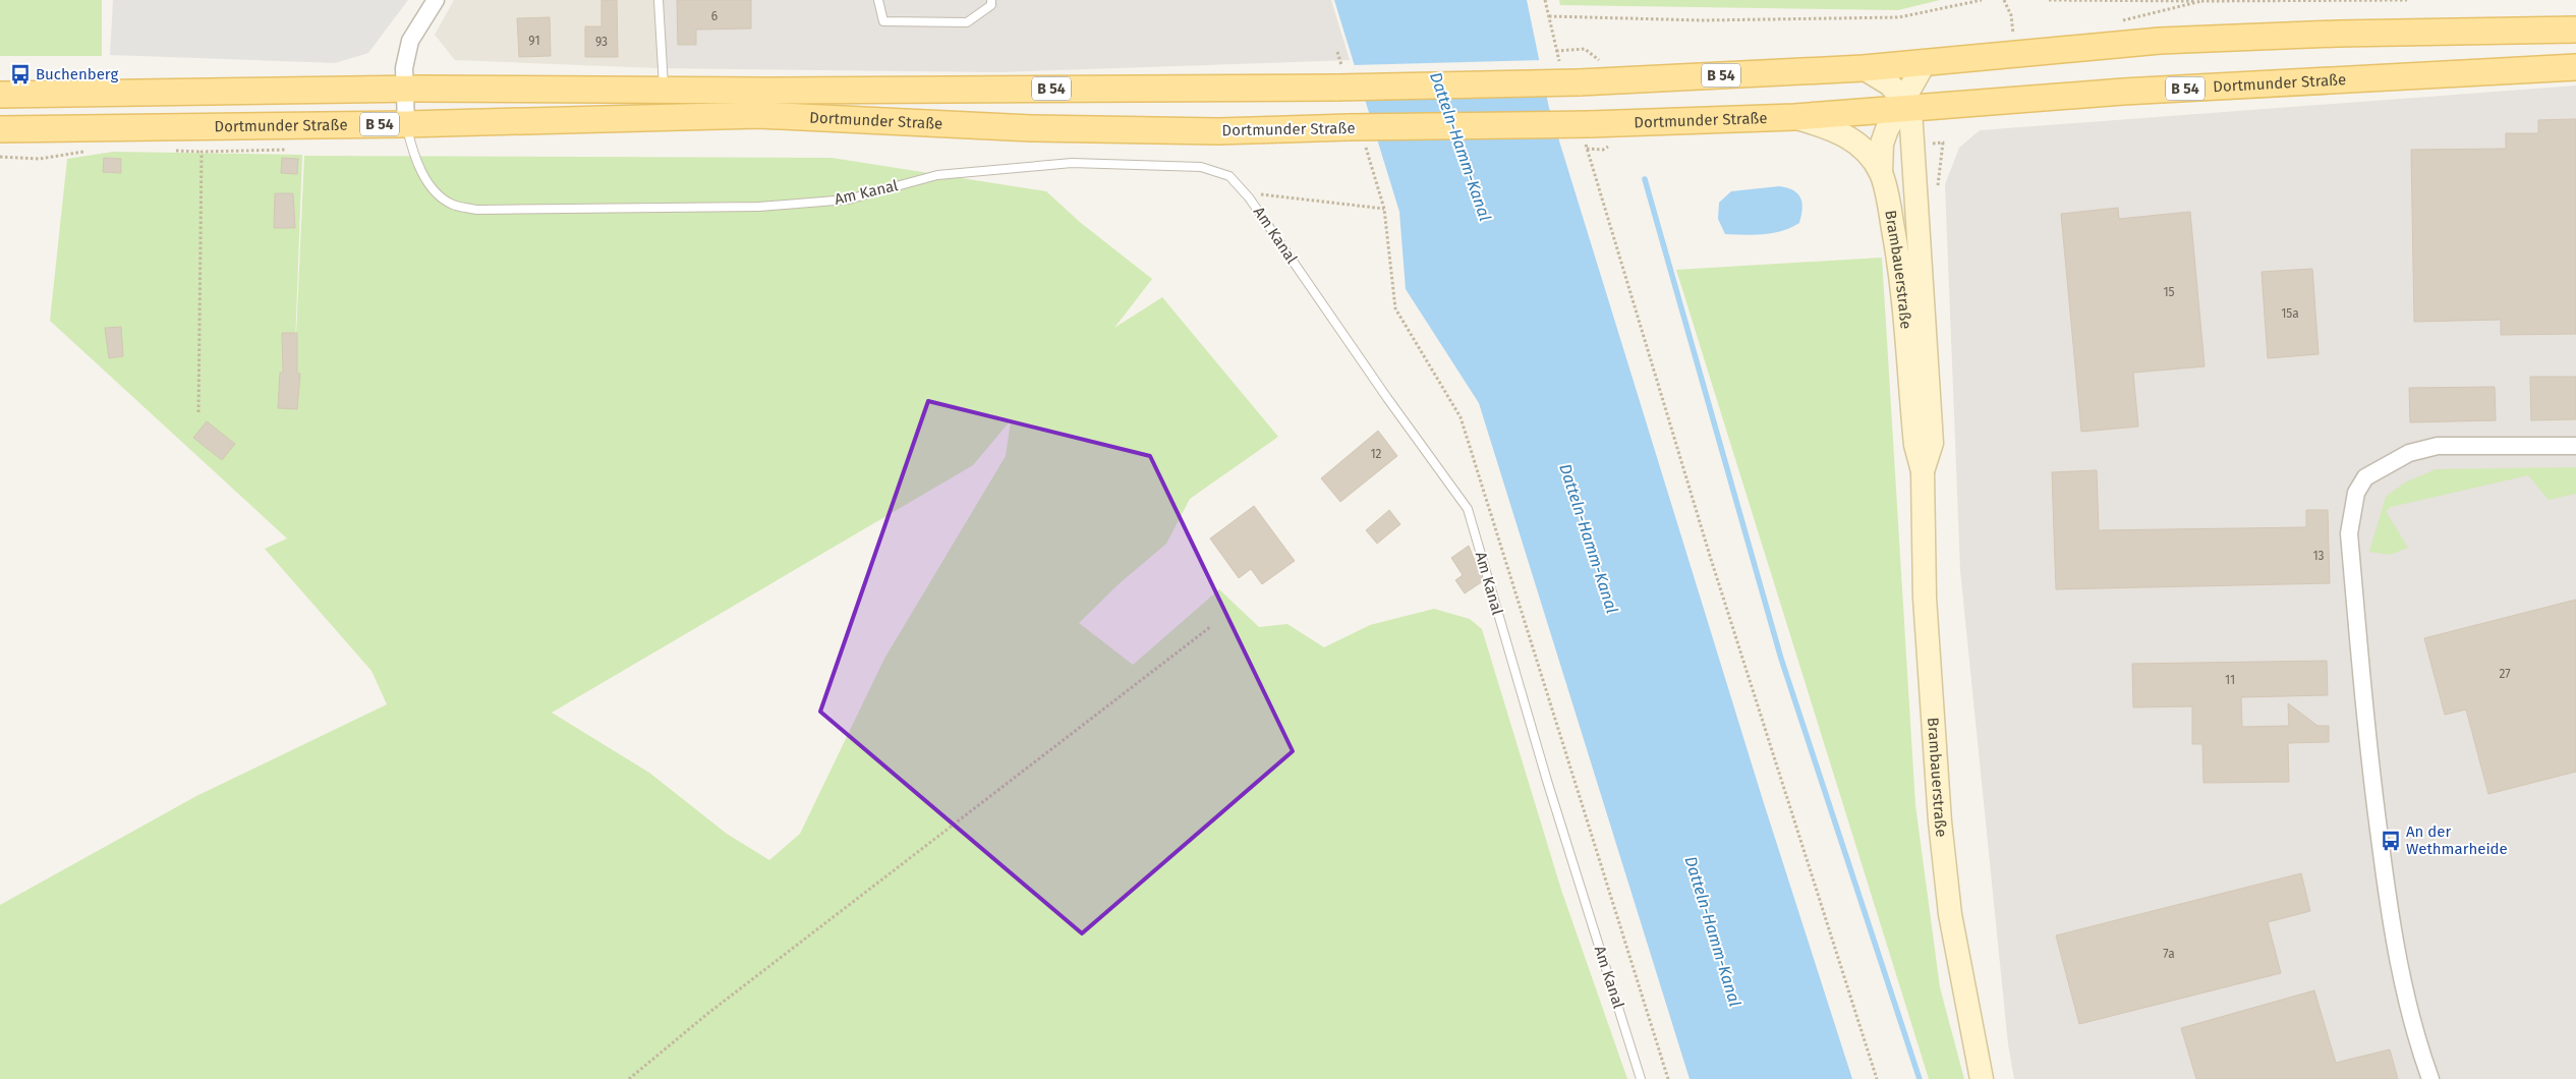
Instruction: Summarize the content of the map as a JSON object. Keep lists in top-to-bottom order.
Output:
{
  "streets": {
    "main road": ["B 54", "Dortmunder Straße", "Brambauerstraße"],
    "lane": ["Am Kanal"]
  },
  "crossings": [
    ["Dortmunder Straße", "Am Kanal"],
    ["Dortmunder Straße", "Brambauerstraße"]
  ],
  "water": ["Datteln-Hamm-Kanal"],
  "places": {
    "bus stop": ["Buchenberg", "An der Wethmarheide"]
  },
  "house_numbers": [
    "6",
    "91",
    "93",
    "15",
    "15a",
    "12",
    "13",
    "27",
    "11",
    "7a"
  ]
}
